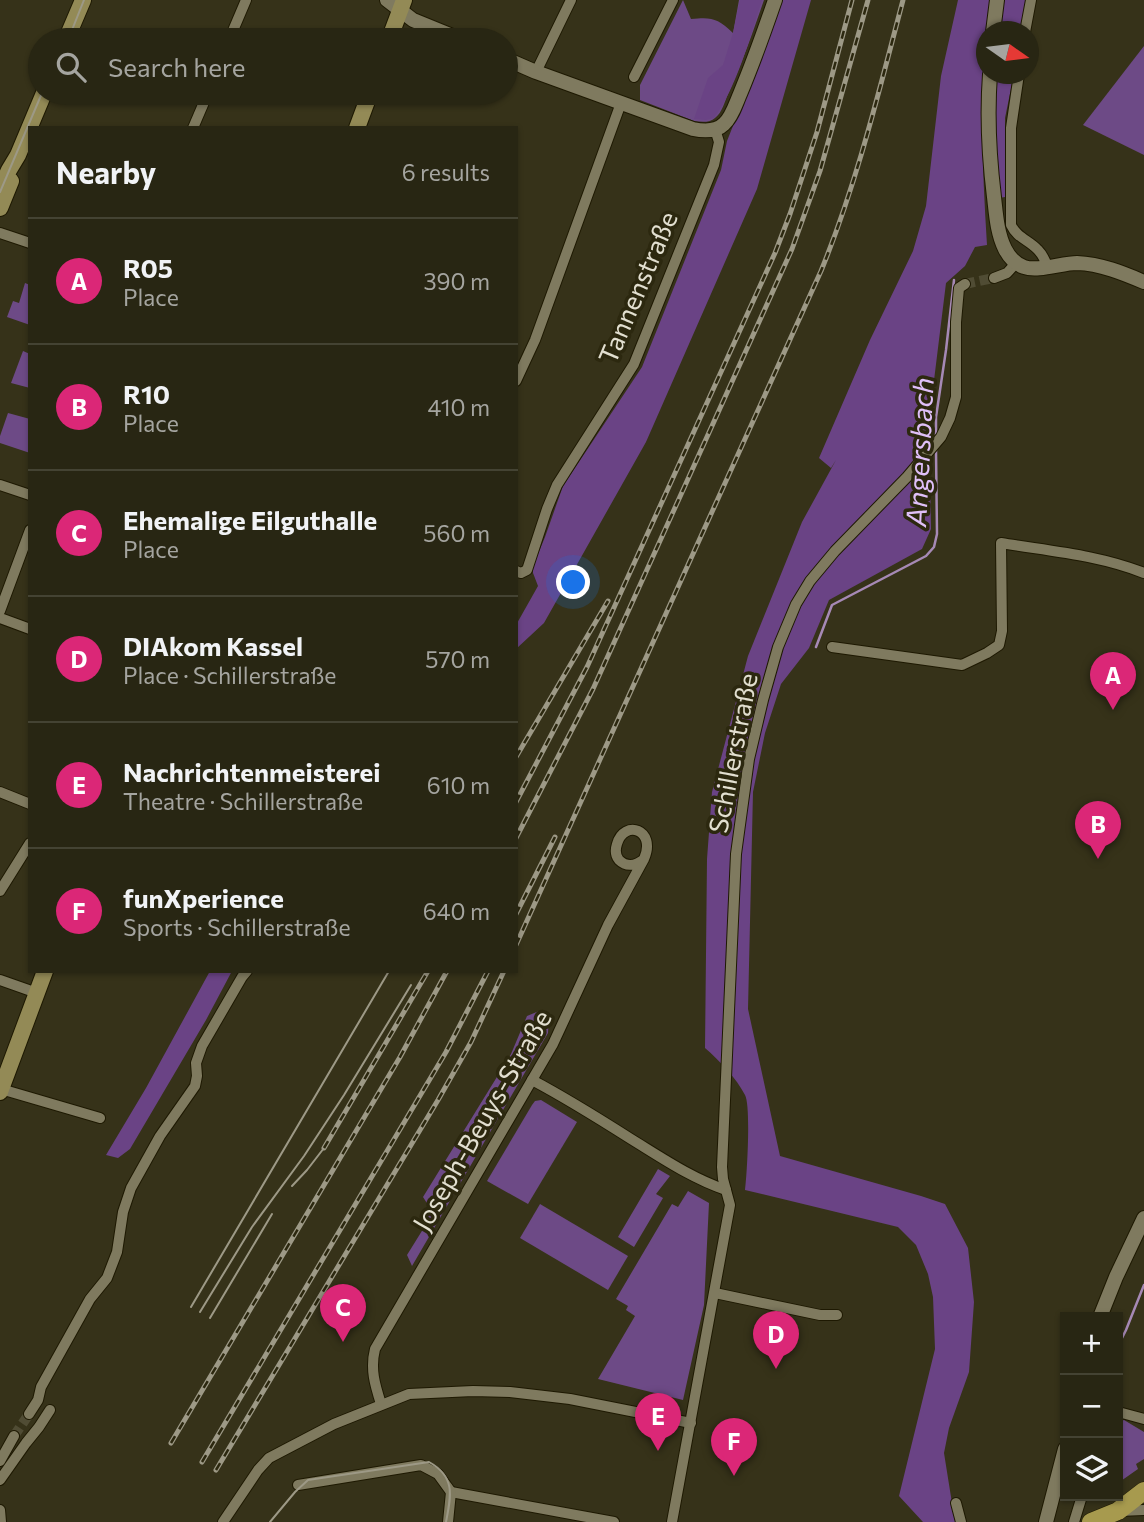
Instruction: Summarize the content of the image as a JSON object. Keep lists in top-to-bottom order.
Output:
{
  "streets": {
    "street": ["Tannenstraße", "Schillerstraße", "Joseph-Beuys-Straße"]
  },
  "water": ["Angersbach"],
  "north": "right",
  "page": {
    "search": "Search here",
    "heading": ["Nearby", "6 results"],
    "list": [
      {
        "mark": "A",
        "name": "R05",
        "note": "Place",
        "value": "390 m"
      },
      {
        "mark": "B",
        "name": "R10",
        "note": "Place",
        "value": "410 m"
      },
      {
        "mark": "C",
        "name": "Ehemalige Eilguthalle",
        "note": "Place",
        "value": "560 m"
      },
      {
        "mark": "D",
        "name": "DIAkom Kassel",
        "note": "Place · Schillerstraße",
        "value": "570 m"
      },
      {
        "mark": "E",
        "name": "Nachrichtenmeisterei",
        "note": "Theatre · Schillerstraße",
        "value": "610 m"
      },
      {
        "mark": "F",
        "name": "funXperience",
        "note": "Sports · Schillerstraße",
        "value": "640 m"
      }
    ],
    "pins": [
      "A",
      "B",
      "C",
      "D",
      "E",
      "F"
    ],
    "map_buttons": ["+", "−"]
  }
}
